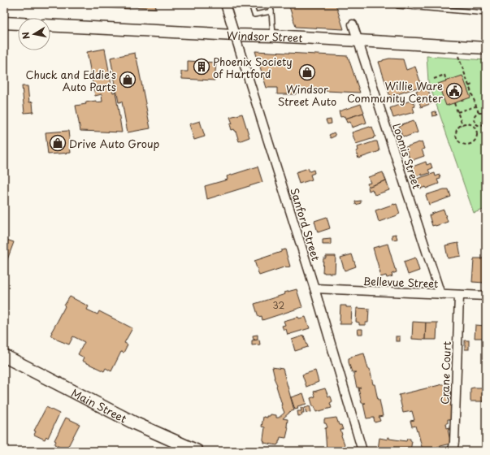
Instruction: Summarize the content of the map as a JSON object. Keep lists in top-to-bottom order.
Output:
{
  "streets": {
    "main road": ["Windsor Street", "Main Street"],
    "street": [
      "Loomis Street",
      "Sanford Street",
      "Bellevue Street",
      "Crane Court"
    ]
  },
  "crossings": [
    ["Windsor Street", "Loomis Street"],
    ["Windsor Street", "Sanford Street"],
    ["Loomis Street", "Bellevue Street"],
    ["Sanford Street", "Bellevue Street"],
    ["Bellevue Street", "Crane Court"]
  ],
  "places": {
    "building": ["Phoenix Society of Hartford"],
    "shop": ["Windsor Street Auto", "Chuck and Eddie's Auto Parts", "Drive Auto Group"],
    "public building": ["Willie Ware Community Center"]
  },
  "house_numbers": ["32"],
  "north": "left"
}
